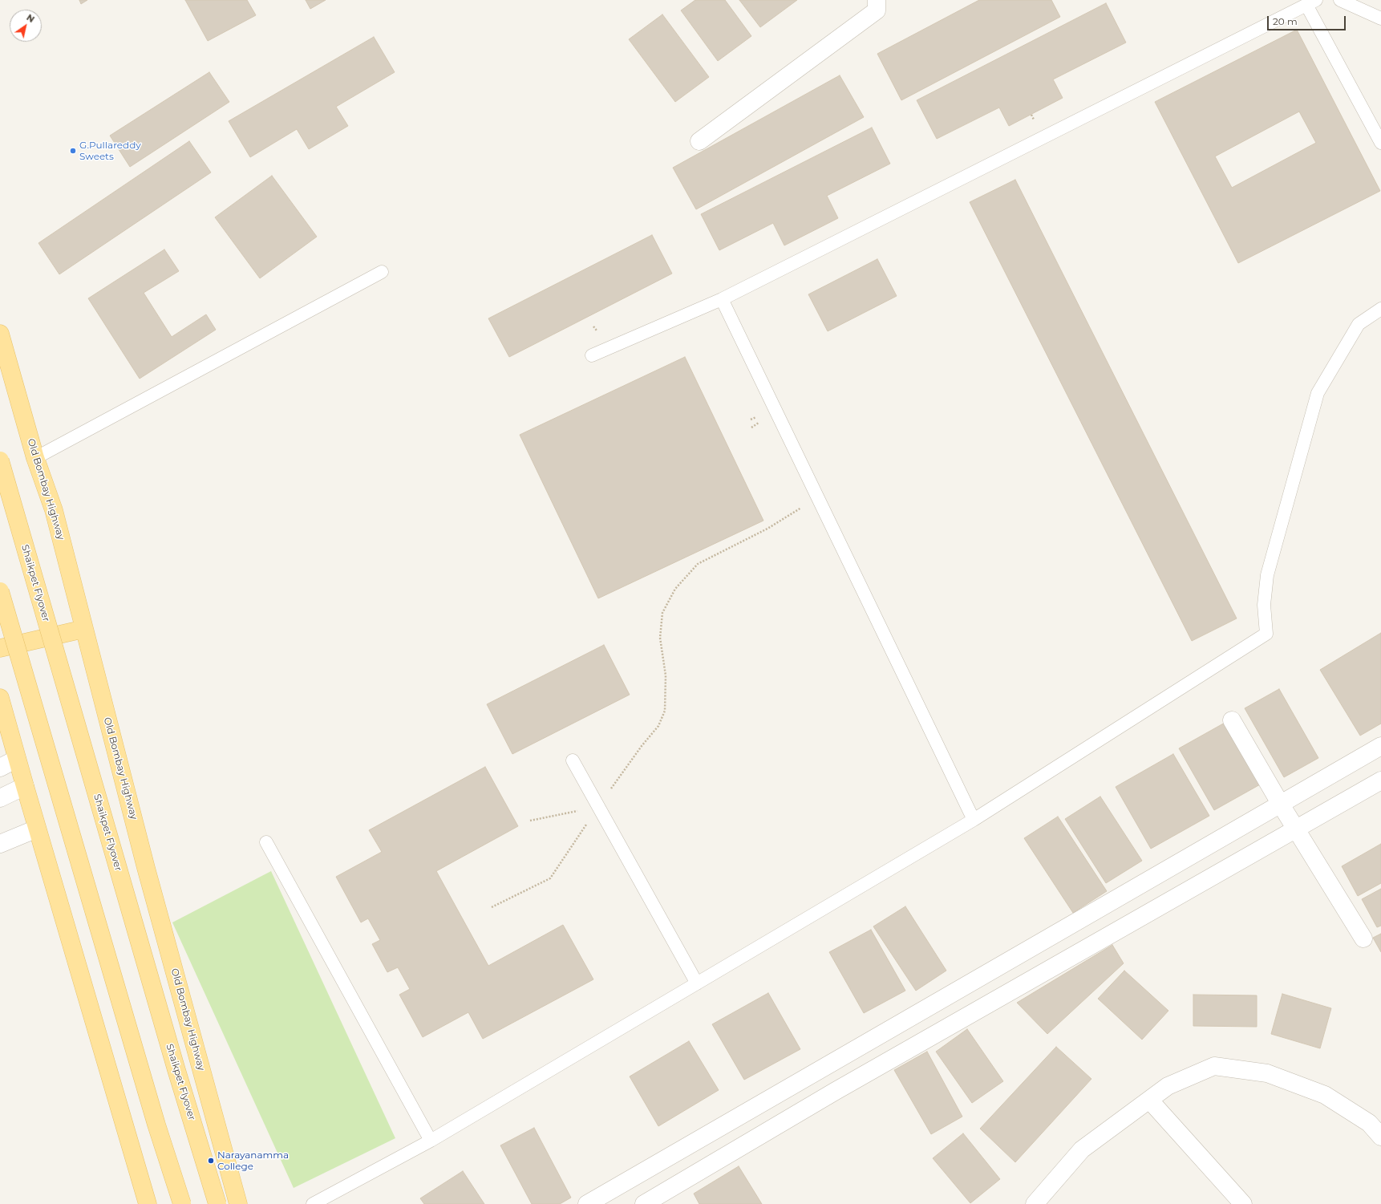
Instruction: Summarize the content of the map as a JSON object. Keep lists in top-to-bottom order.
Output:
{
  "streets": {
    "main road": ["Old Bombay Highway", "Shaikpet Flyover"]
  },
  "places": ["G.Pullareddy Sweets", "Narayanamma College"],
  "scale_bar": "20 m",
  "north": "top right"
}
